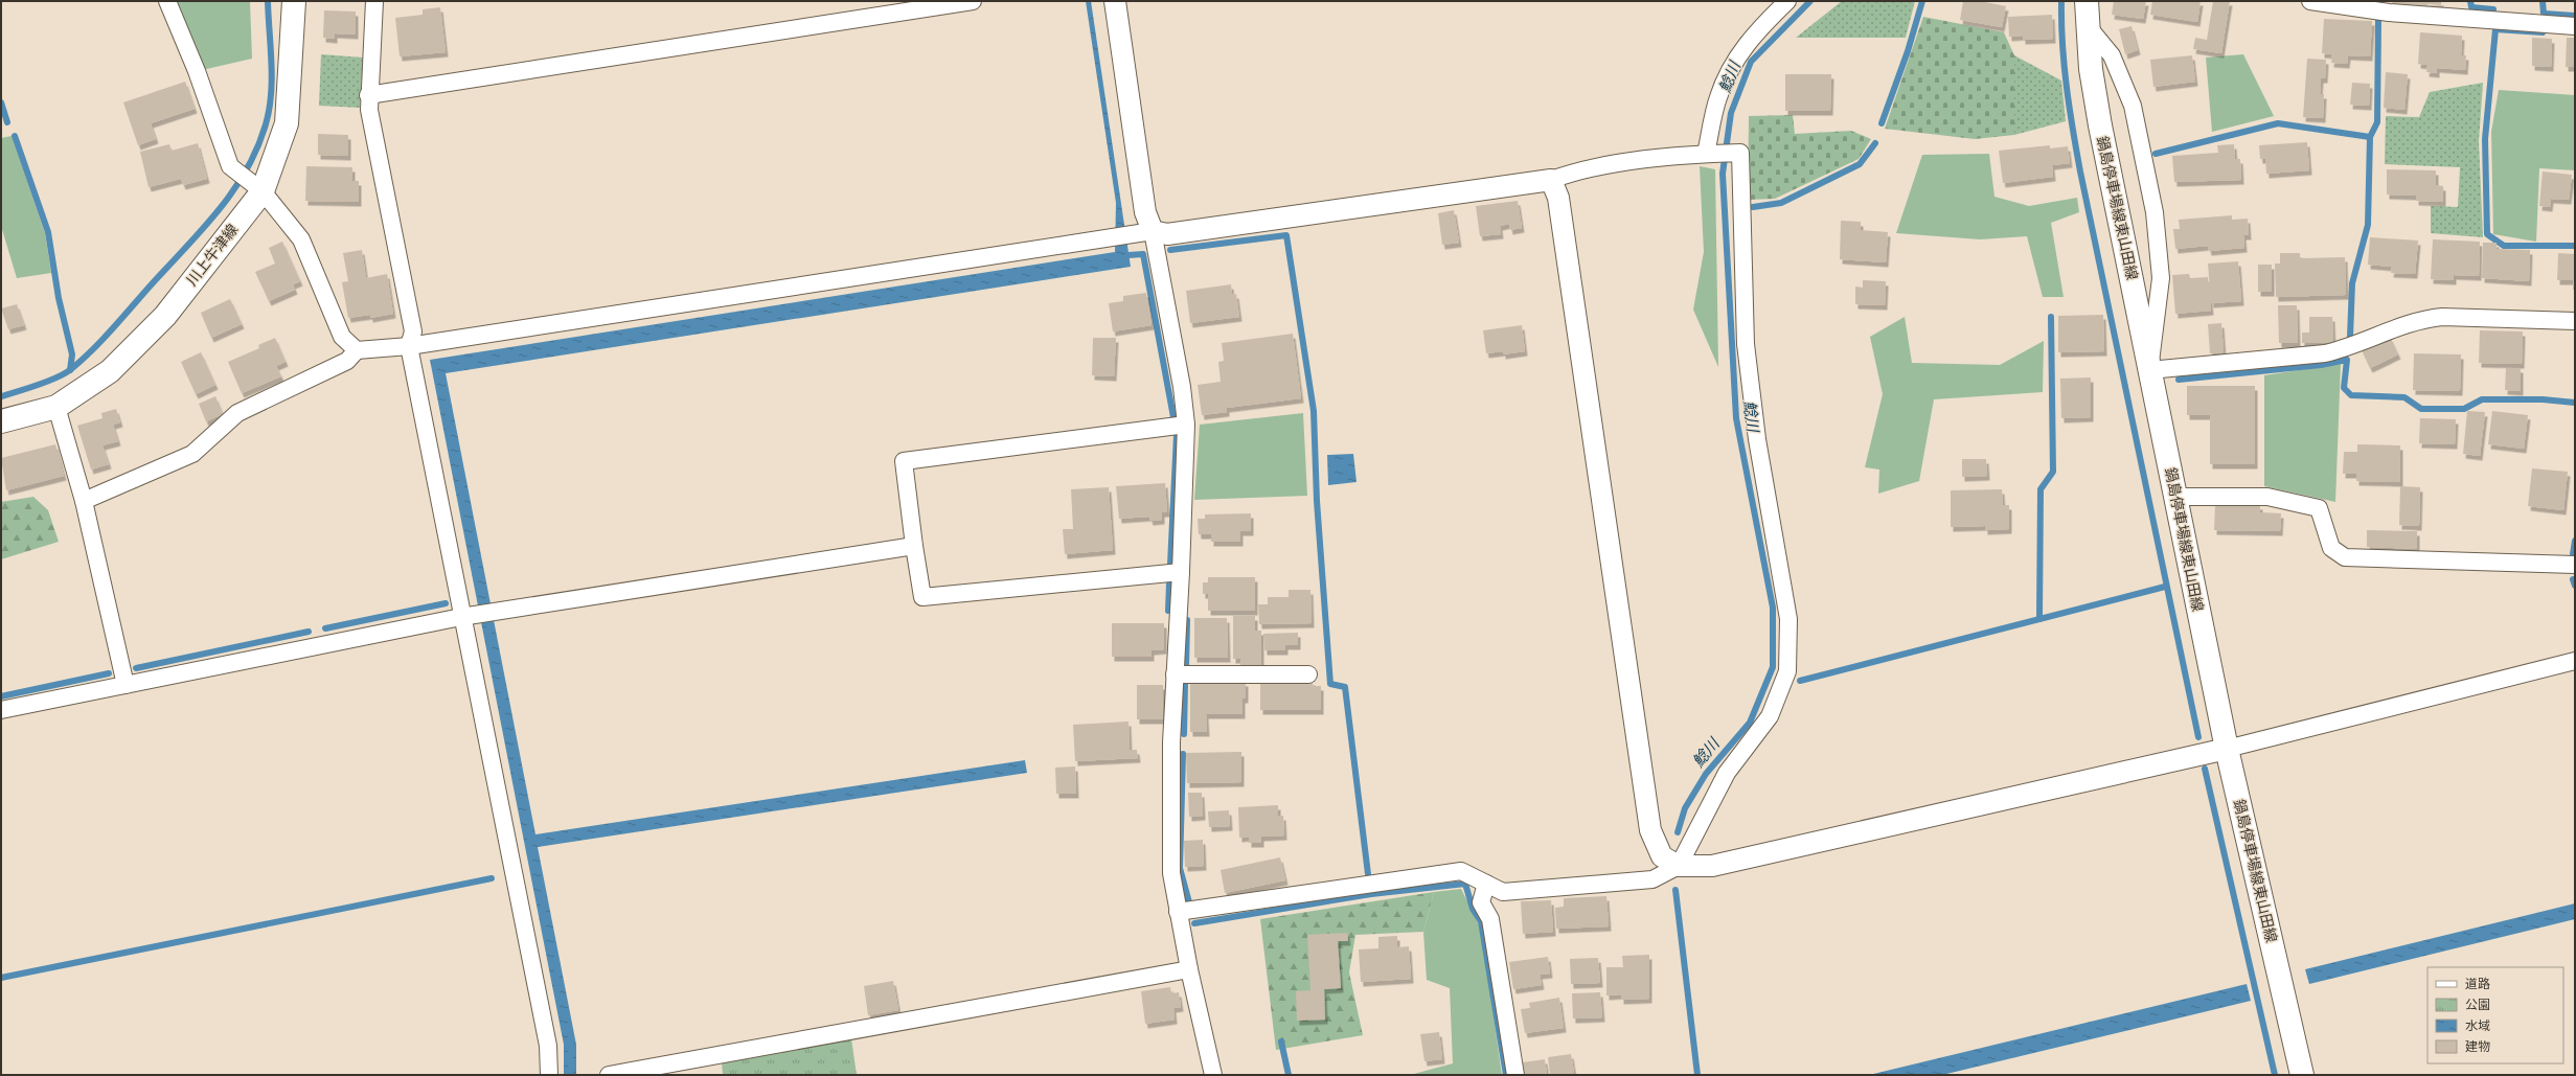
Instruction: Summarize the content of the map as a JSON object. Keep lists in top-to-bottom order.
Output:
{
  "streets": {
    "main road": ["鍋島停車場線東山田線", "川上牛津線"]
  },
  "water": ["鯰川"],
  "legend": [
    "道路",
    "公園",
    "水域",
    "建物"
  ]
}
